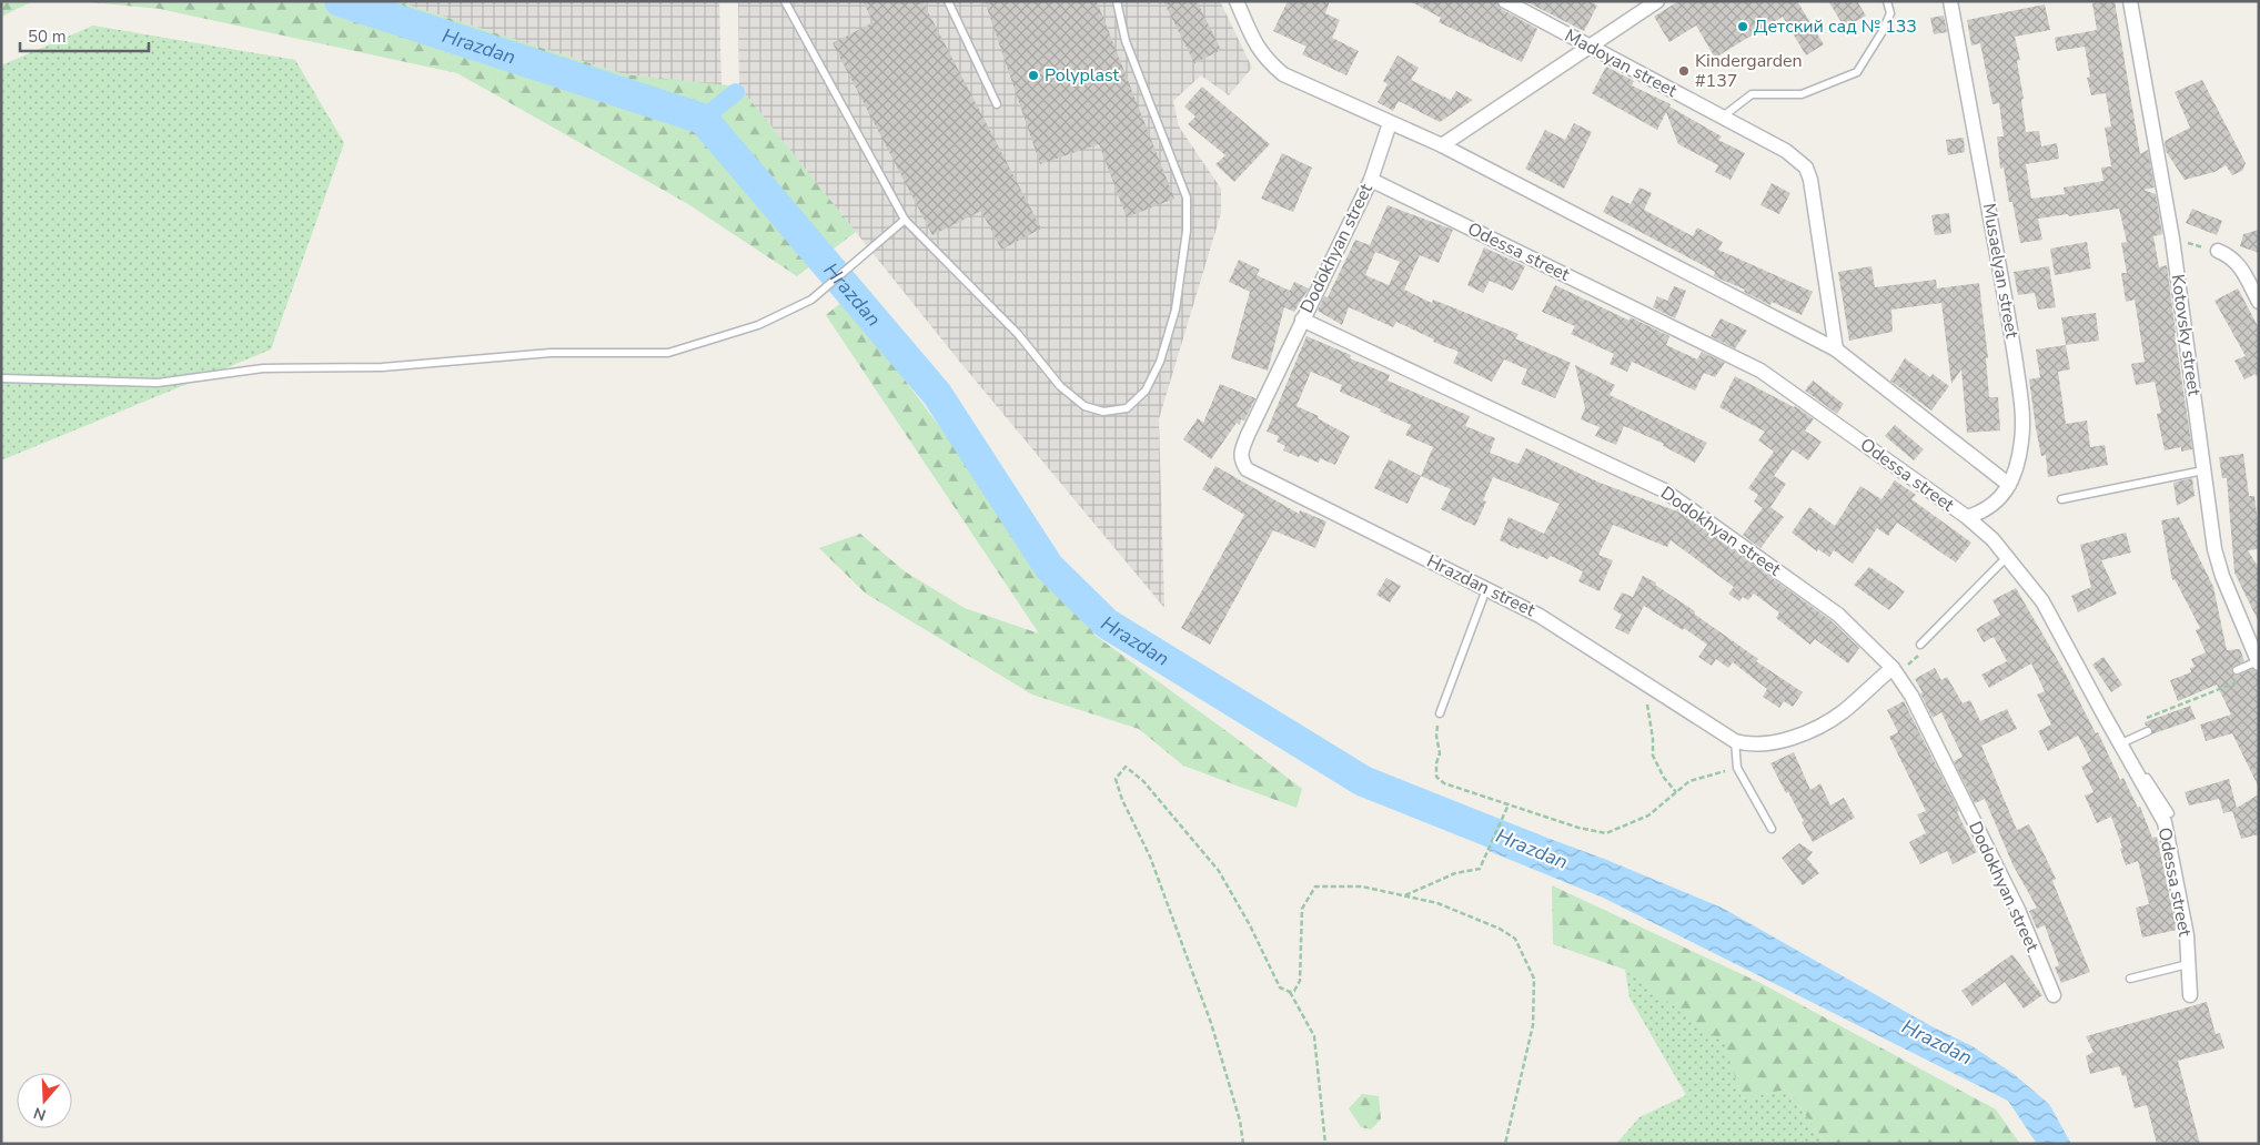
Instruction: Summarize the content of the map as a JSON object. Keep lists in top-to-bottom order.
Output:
{
  "streets": {
    "street": [
      "Madoyan street",
      "Dodokhyan street",
      "Odessa street",
      "Musaelyan street",
      "Kotovsky street",
      "Hrazdan street"
    ]
  },
  "crossings": [
    ["Dodokhyan street", "Odessa street"],
    ["Dodokhyan street", "Hrazdan street"],
    ["Odessa street", "Musaelyan street"]
  ],
  "water": ["Hrazdan"],
  "places": ["Детский сад № 133", "Kindergarden #137", "Polyplast"],
  "scale_bar": "50 m",
  "north": "bottom"
}
